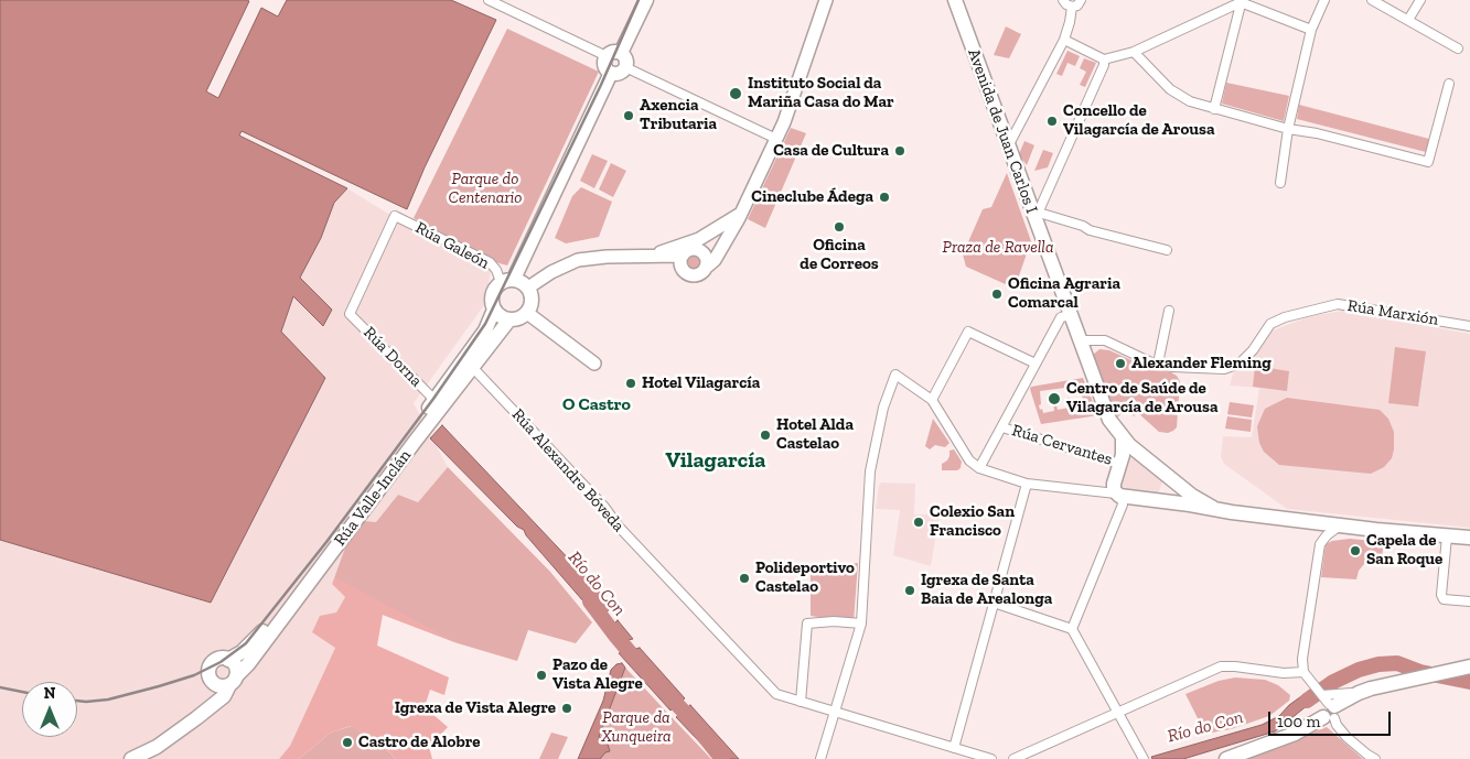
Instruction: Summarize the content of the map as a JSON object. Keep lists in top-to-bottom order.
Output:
{
  "streets": {
    "main road": ["Avenida de Juan Carlos I", "Rúa Valle-Inclán"],
    "street": [
      "Rúa Galeón",
      "Rúa Marxión",
      "Rúa Dorna",
      "Rúa Cervantes",
      "Rúa Alexandre Bóveda"
    ]
  },
  "crossings": [
    ["Avenida de Juan Carlos I", "Rúa Marxión"],
    ["Avenida de Juan Carlos I", "Rúa Cervantes"],
    ["Rúa Galeón", "Rúa Dorna"],
    ["Rúa Galeón", "Rúa Valle-Inclán"],
    ["Rúa Dorna", "Rúa Valle-Inclán"],
    ["Rúa Alexandre Bóveda", "Rúa Valle-Inclán"]
  ],
  "districts": ["O Castro", "Vilagarcía"],
  "water": ["Río do Con"],
  "parks": ["Parque do Centenario", "Praza de Ravella", "Parque da Xunqueira"],
  "places": [
    "Instituto Social da Mariña Casa do Mar",
    "Axencia Tributaria",
    "Concello de Vilagarcía de Arousa",
    "Casa de Cultura",
    "Cineclube Ádega",
    "Oficina de Correos",
    "Oficina Agraria Comarcal",
    "Alexander Fleming",
    "Hotel Vilagarcía",
    "Centro de Saúde de Vilagarcía de Arousa",
    "Hotel Alda Castelao",
    "Colexio San Francisco",
    "Capela de San Roque",
    "Polideportivo Castelao",
    "Igrexa de Santa Baia de Arealonga",
    "Pazo de Vista Alegre",
    "Igrexa de Vista Alegre",
    "Castro de Alobre"
  ],
  "scale_bar": "100 m",
  "north": "top"
}
